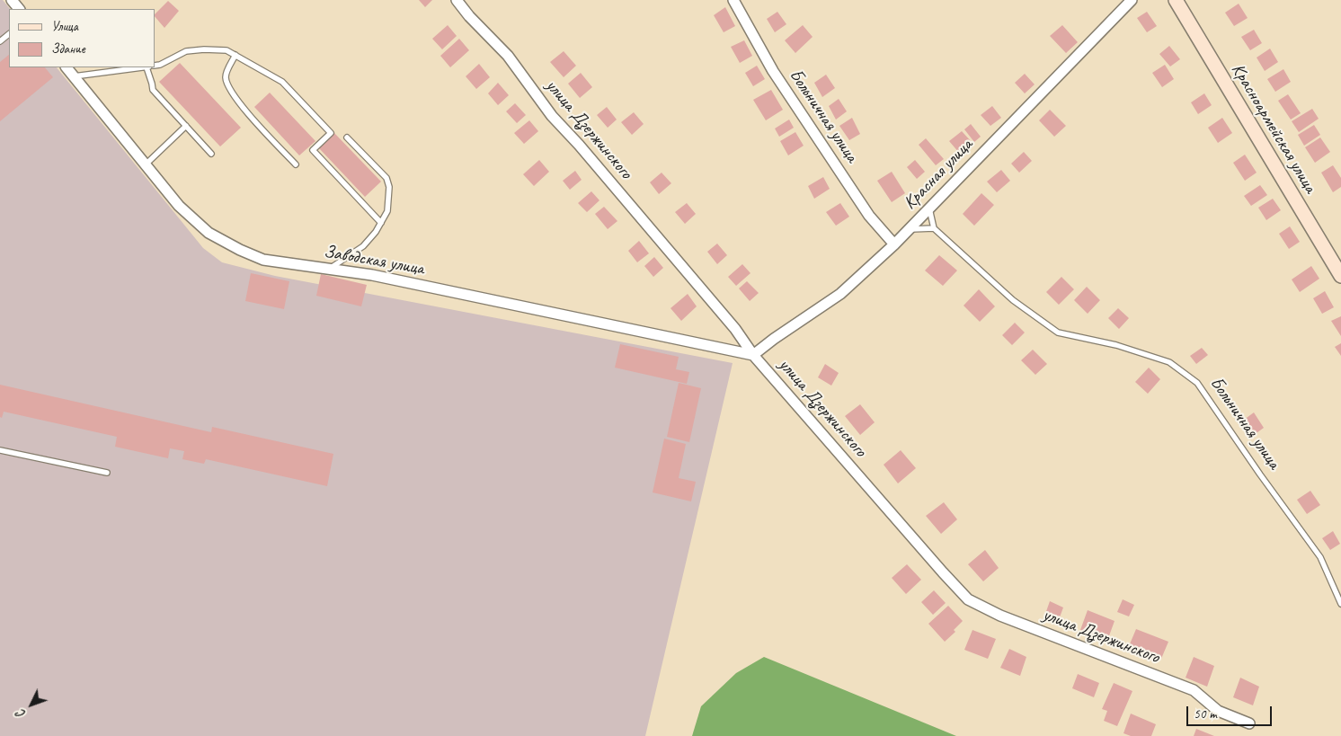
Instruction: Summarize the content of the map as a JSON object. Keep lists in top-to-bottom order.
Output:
{
  "streets": {
    "main road": ["Красноармейская улица"],
    "street": [
      "Больничная улица",
      "улица Дзержинского",
      "Красная улица",
      "Заводская улица"
    ]
  },
  "crossings": [
    ["Больничная улица", "Красная улица"],
    ["улица Дзержинского", "Красная улица"],
    ["улица Дзержинского", "Заводская улица"],
    ["Красная улица", "Заводская улица"]
  ],
  "legend": ["Улица", "Здание"],
  "scale_bar": "50 m",
  "north": "bottom left"
}
